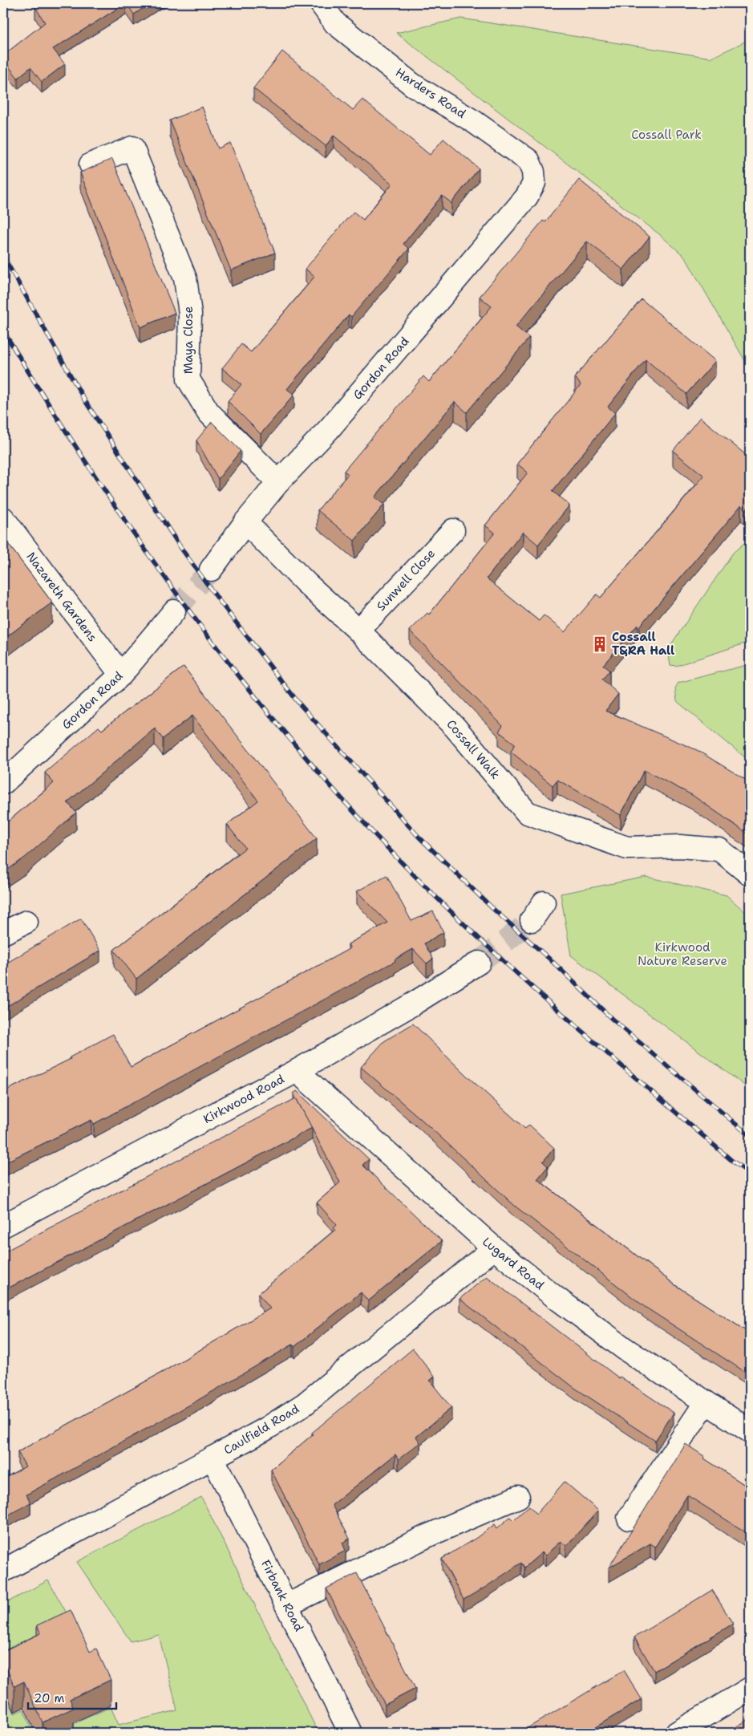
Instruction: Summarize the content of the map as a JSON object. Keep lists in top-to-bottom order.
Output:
{
  "streets": {
    "street": [
      "Harders Road",
      "Maya Close",
      "Gordon Road",
      "Sunwell Close",
      "Nazareth Gardens",
      "Cossall Walk",
      "Kirkwood Road",
      "Lugard Road",
      "Caulfield Road",
      "Firbank Road"
    ]
  },
  "crossings": [
    ["Harders Road", "Gordon Road"],
    ["Maya Close", "Gordon Road"],
    ["Gordon Road", "Nazareth Gardens"],
    ["Gordon Road", "Cossall Walk"],
    ["Sunwell Close", "Cossall Walk"],
    ["Kirkwood Road", "Lugard Road"],
    ["Lugard Road", "Caulfield Road"],
    ["Caulfield Road", "Firbank Road"]
  ],
  "parks": ["Cossall Park", "Kirkwood Nature Reserve"],
  "places": {
    "building": ["Cossall T&RA Hall"]
  },
  "scale_bar": "20 m"
}
